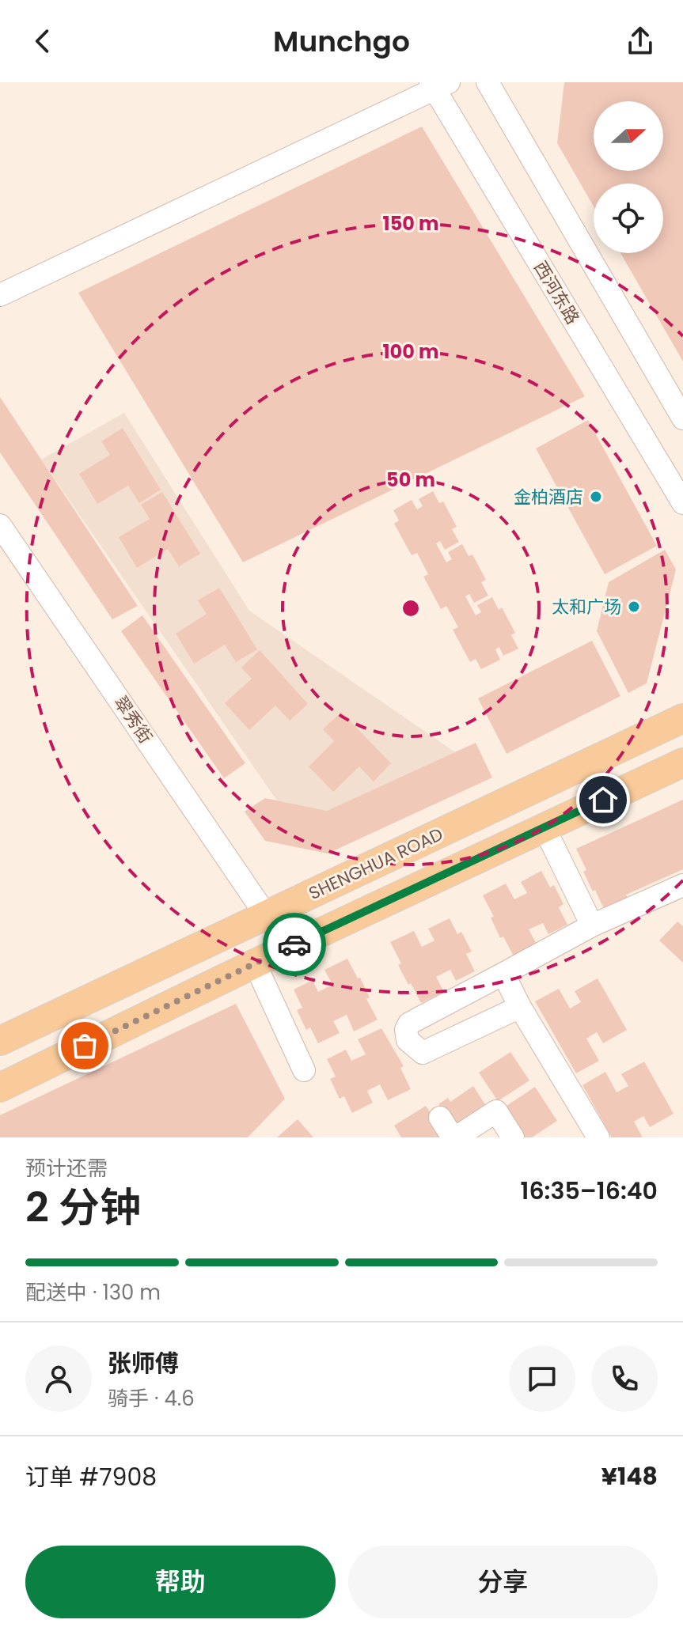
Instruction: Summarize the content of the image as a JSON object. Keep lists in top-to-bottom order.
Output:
{
  "streets": {
    "main road": ["SHENGHUA ROAD"],
    "street": ["西河东路", "翠秀街"]
  },
  "crossings": [
    ["翠秀街", "SHENGHUA ROAD"]
  ],
  "places": ["金柏酒店", "太和广场"],
  "north": "right",
  "page": {
    "header": "Munchgo",
    "heading": ["2 分钟", "预计还需", "16:35–16:40"],
    "panel": [
      "张师傅",
      "骑手 · 4.6",
      "订单 #7908",
      "¥148"
    ],
    "bar": "配送中 · 130 m",
    "buttons": ["帮助", "分享"]
  },
  "rings": ["150 m", "100 m", "50 m"]
}
